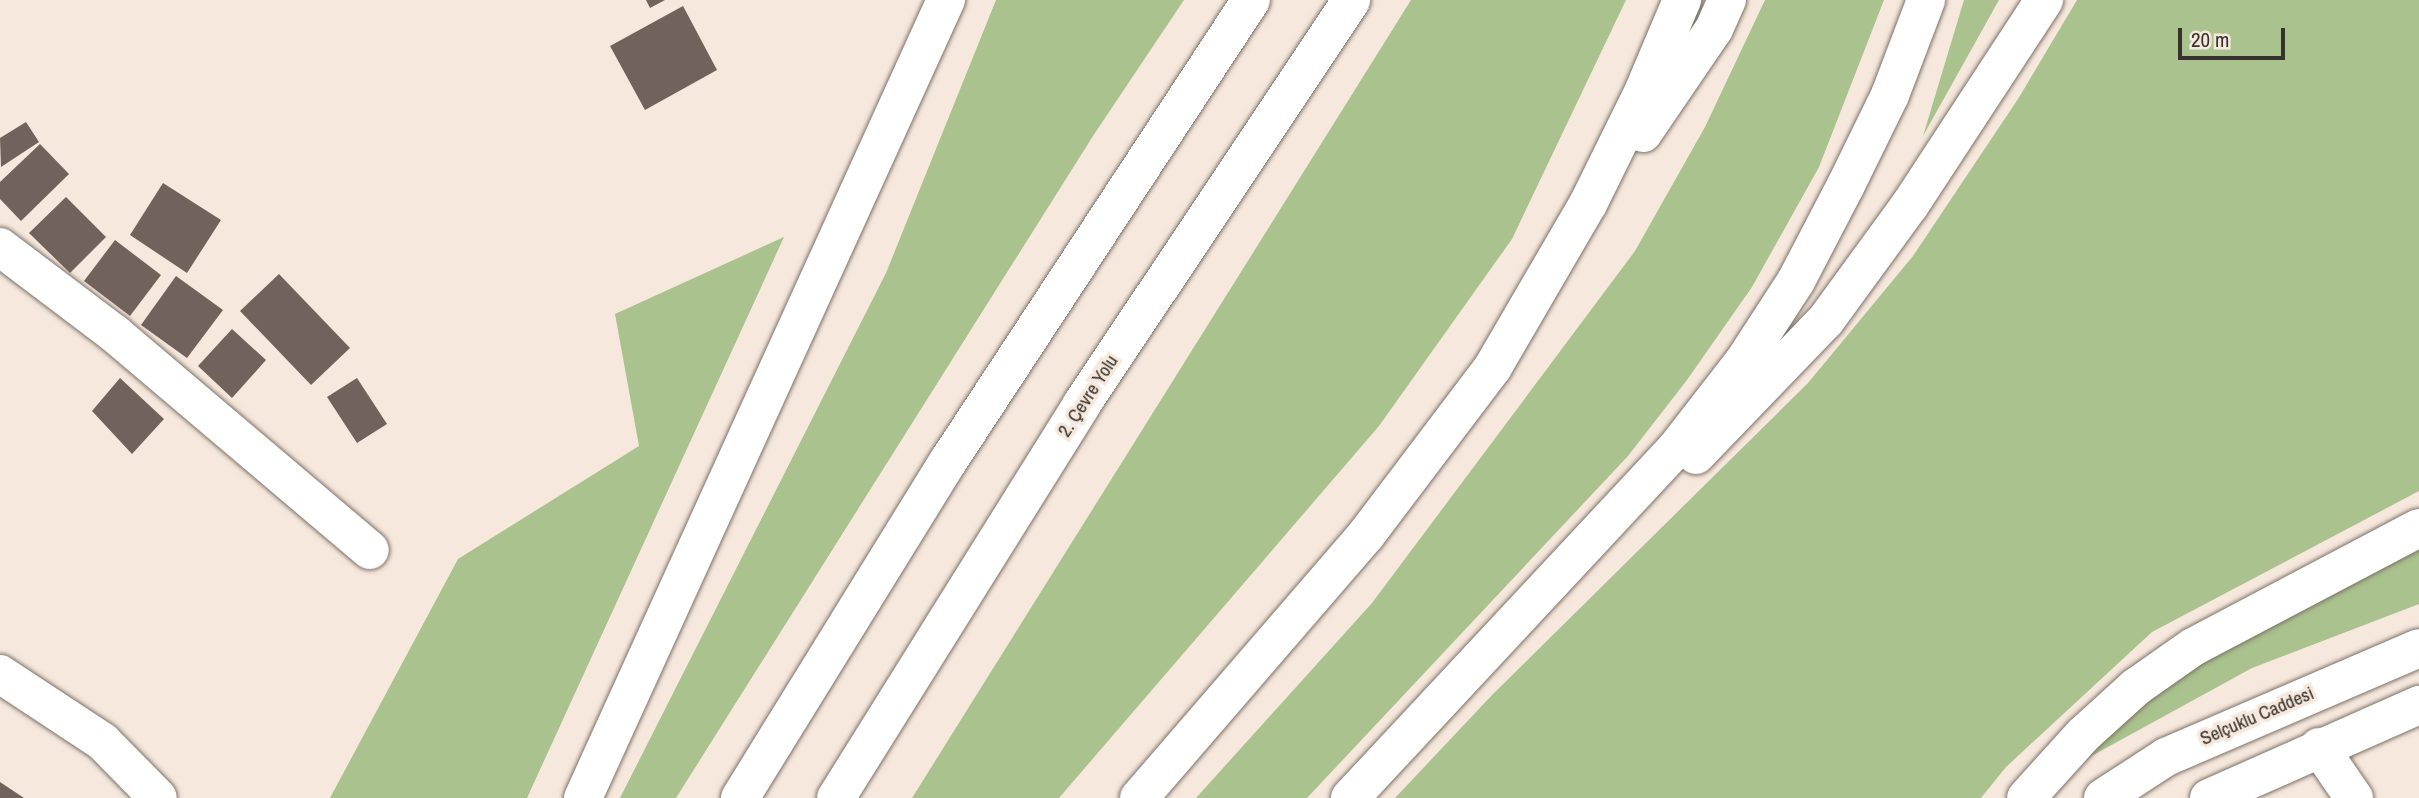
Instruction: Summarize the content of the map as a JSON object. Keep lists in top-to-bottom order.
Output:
{
  "streets": {
    "main road": ["2. Çevre Yolu", "Selçuklu Caddesi"]
  },
  "scale_bar": "20 m"
}
